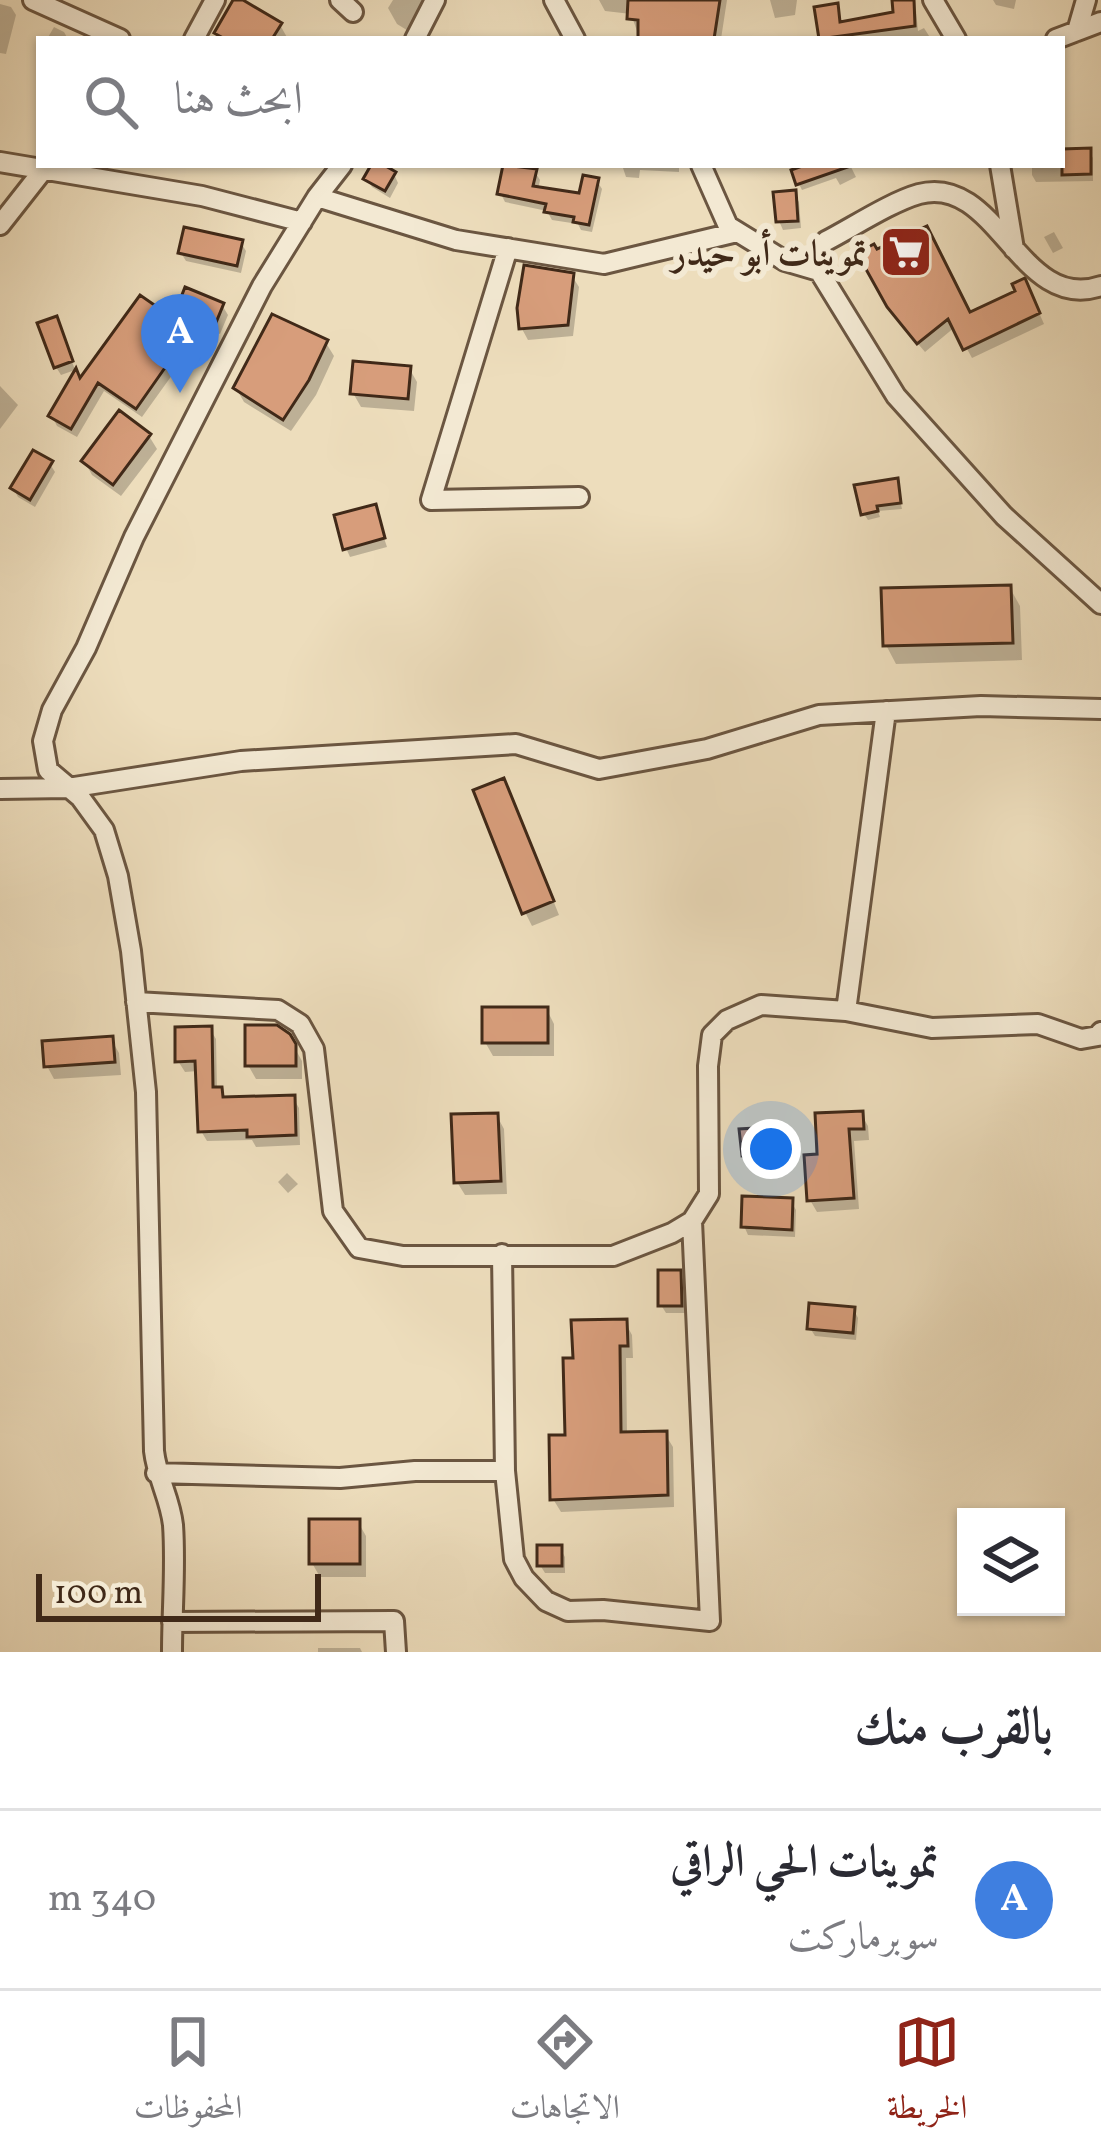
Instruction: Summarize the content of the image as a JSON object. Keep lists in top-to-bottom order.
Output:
{
  "places": {
    "supermarket": ["تموينات أبو حيدر"]
  },
  "scale_bar": "100 m",
  "page": {
    "search": "ابحث هنا",
    "pins": "A",
    "scale": "100 m",
    "heading": "بالقرب منك",
    "list": [
      {
        "mark": "A",
        "name": "تموينات الحي الراقي",
        "note": "سوبرماركت",
        "value": "340 m"
      }
    ],
    "nav": ["الخريطة", "الاتجاهات", "المحفوظات"]
  }
}
